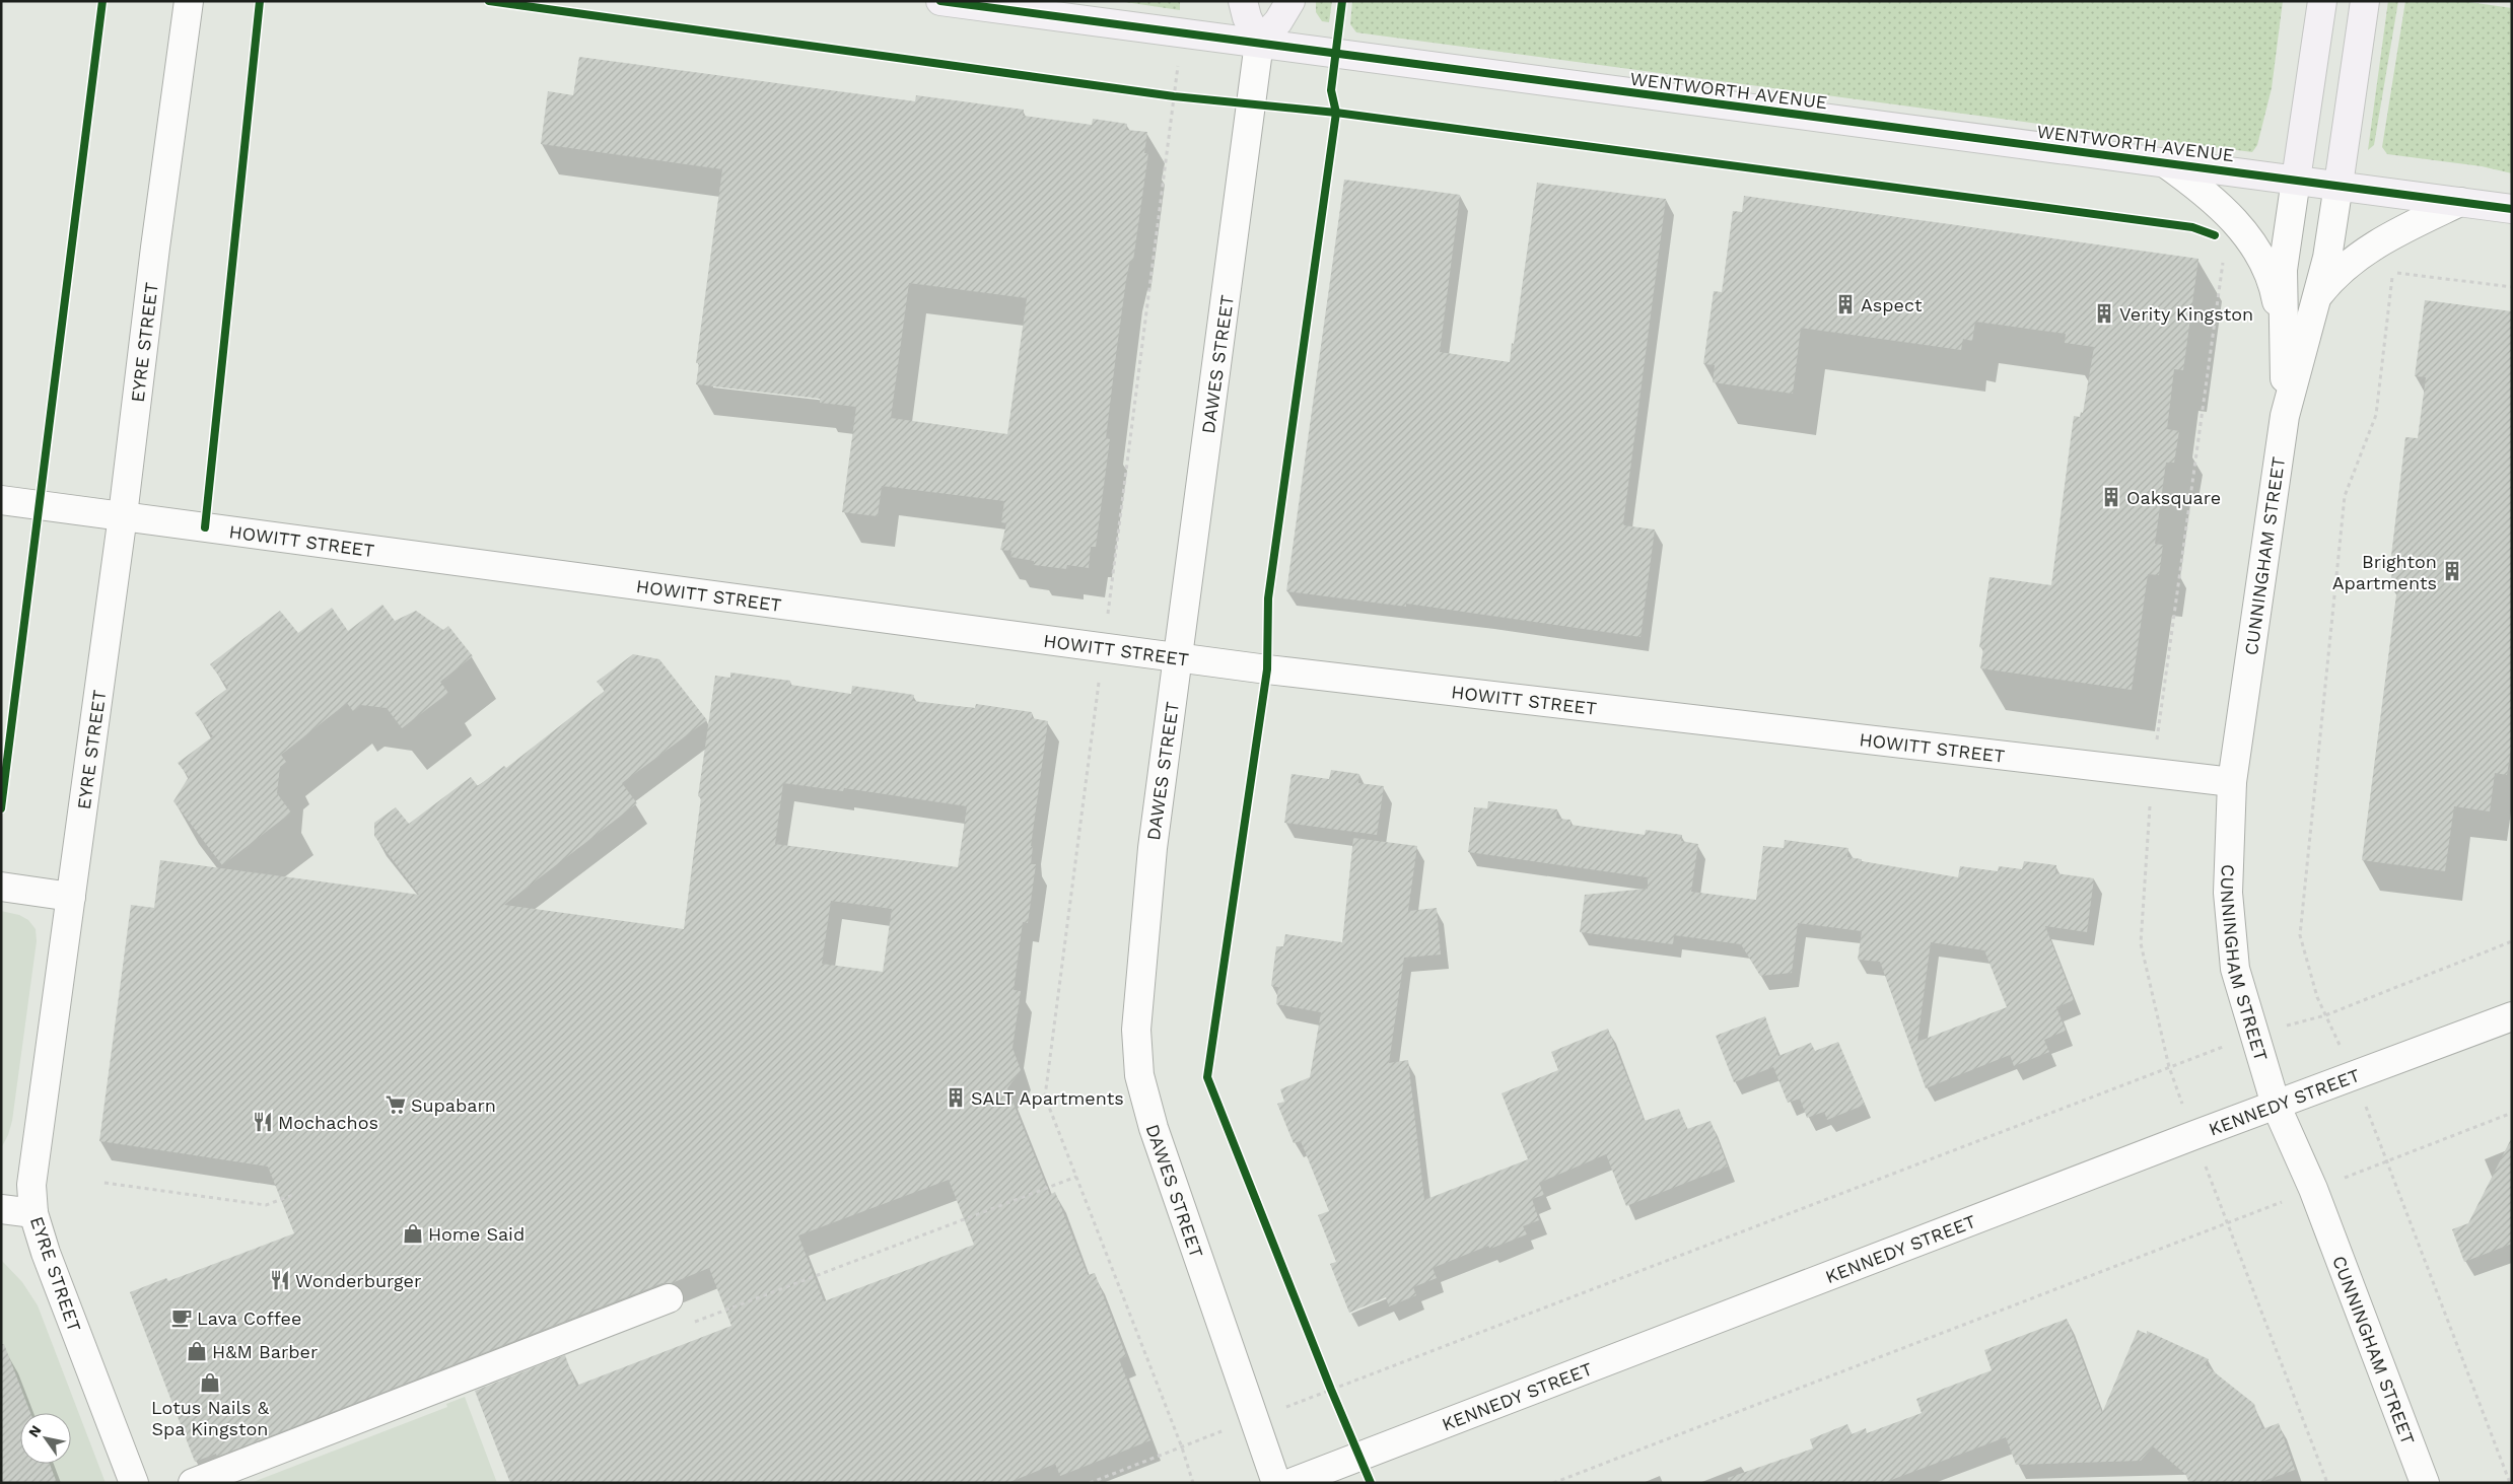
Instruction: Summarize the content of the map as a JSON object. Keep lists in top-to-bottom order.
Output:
{
  "streets": {
    "main road": ["WENTWORTH AVENUE", "CUNNINGHAM STREET"],
    "street": [
      "EYRE STREET",
      "DAWES STREET",
      "HOWITT STREET",
      "KENNEDY STREET"
    ]
  },
  "crossings": [
    ["WENTWORTH AVENUE", "DAWES STREET"],
    ["WENTWORTH AVENUE", "CUNNINGHAM STREET"],
    ["EYRE STREET", "HOWITT STREET"],
    ["DAWES STREET", "HOWITT STREET"],
    ["HOWITT STREET", "CUNNINGHAM STREET"],
    ["CUNNINGHAM STREET", "KENNEDY STREET"]
  ],
  "places": {
    "building": [
      "Aspect",
      "Verity Kingston",
      "Oaksquare",
      "Brighton Apartments",
      "SALT Apartments"
    ],
    "supermarket": ["Supabarn"],
    "restaurant": ["Mochachos", "Wonderburger"],
    "shop": ["Home Said", "H&M Barber", "Lotus Nails & Spa Kingston"],
    "cafe": ["Lava Coffee"]
  },
  "north": "top left"
}
